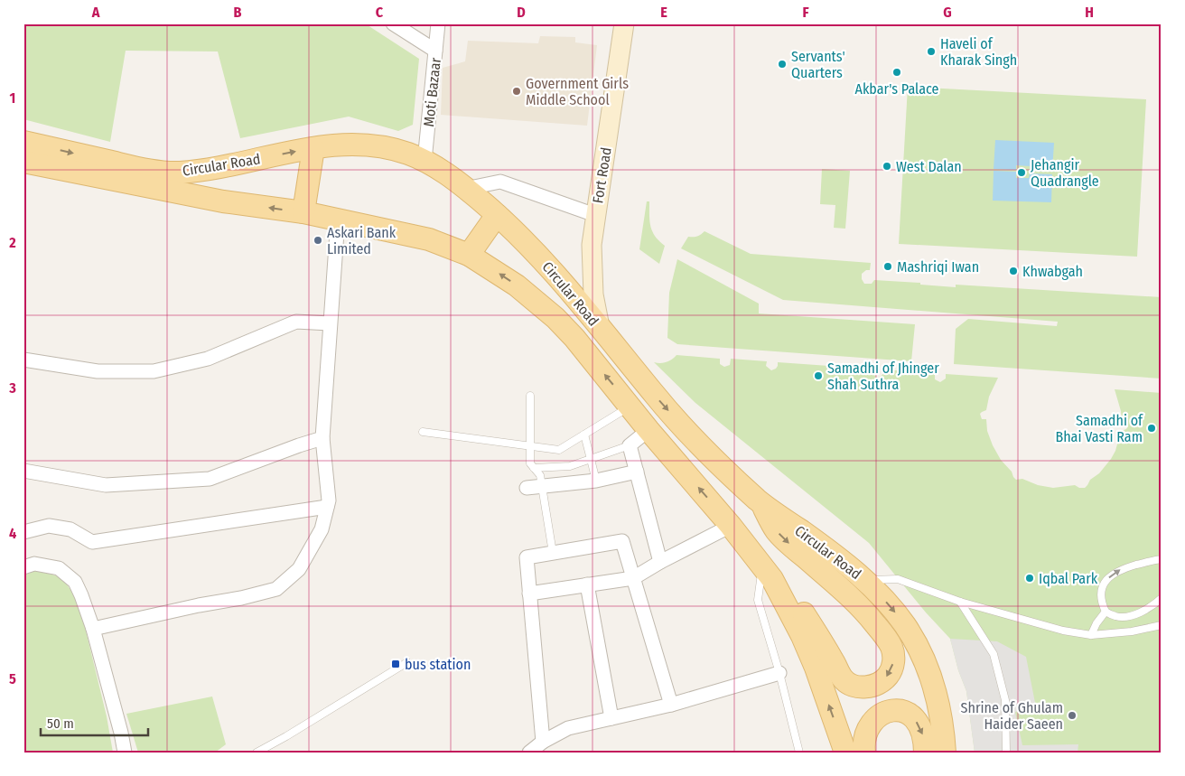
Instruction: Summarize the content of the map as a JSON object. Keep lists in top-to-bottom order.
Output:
{
  "streets": {
    "main road": ["Circular Road"],
    "street": ["Moti Bazaar", "Fort Road"]
  },
  "crossings": [
    ["Moti Bazaar", "Circular Road"],
    ["Circular Road", "Fort Road"]
  ],
  "places": {
    "other": [
      "Haveli of Kharak Singh",
      "Servants' Quarters",
      "Akbar's Palace",
      "Government Girls Middle School",
      "West Dalan",
      "Jehangir Quadrangle",
      "Askari Bank Limited",
      "Mashriqi Iwan",
      "Khwabgah",
      "Samadhi of Jhinger Shah Suthra",
      "Samadhi of Bhai Vasti Ram",
      "Iqbal Park",
      "Shrine of Ghulam Haider Saeen"
    ],
    "transit": ["bus station"]
  },
  "scale_bar": "50 m",
  "grid": {
    "columns": [
      "A",
      "B",
      "C",
      "D",
      "E",
      "F",
      "G",
      "H"
    ],
    "rows": [
      "1",
      "2",
      "3",
      "4",
      "5"
    ]
  }
}
